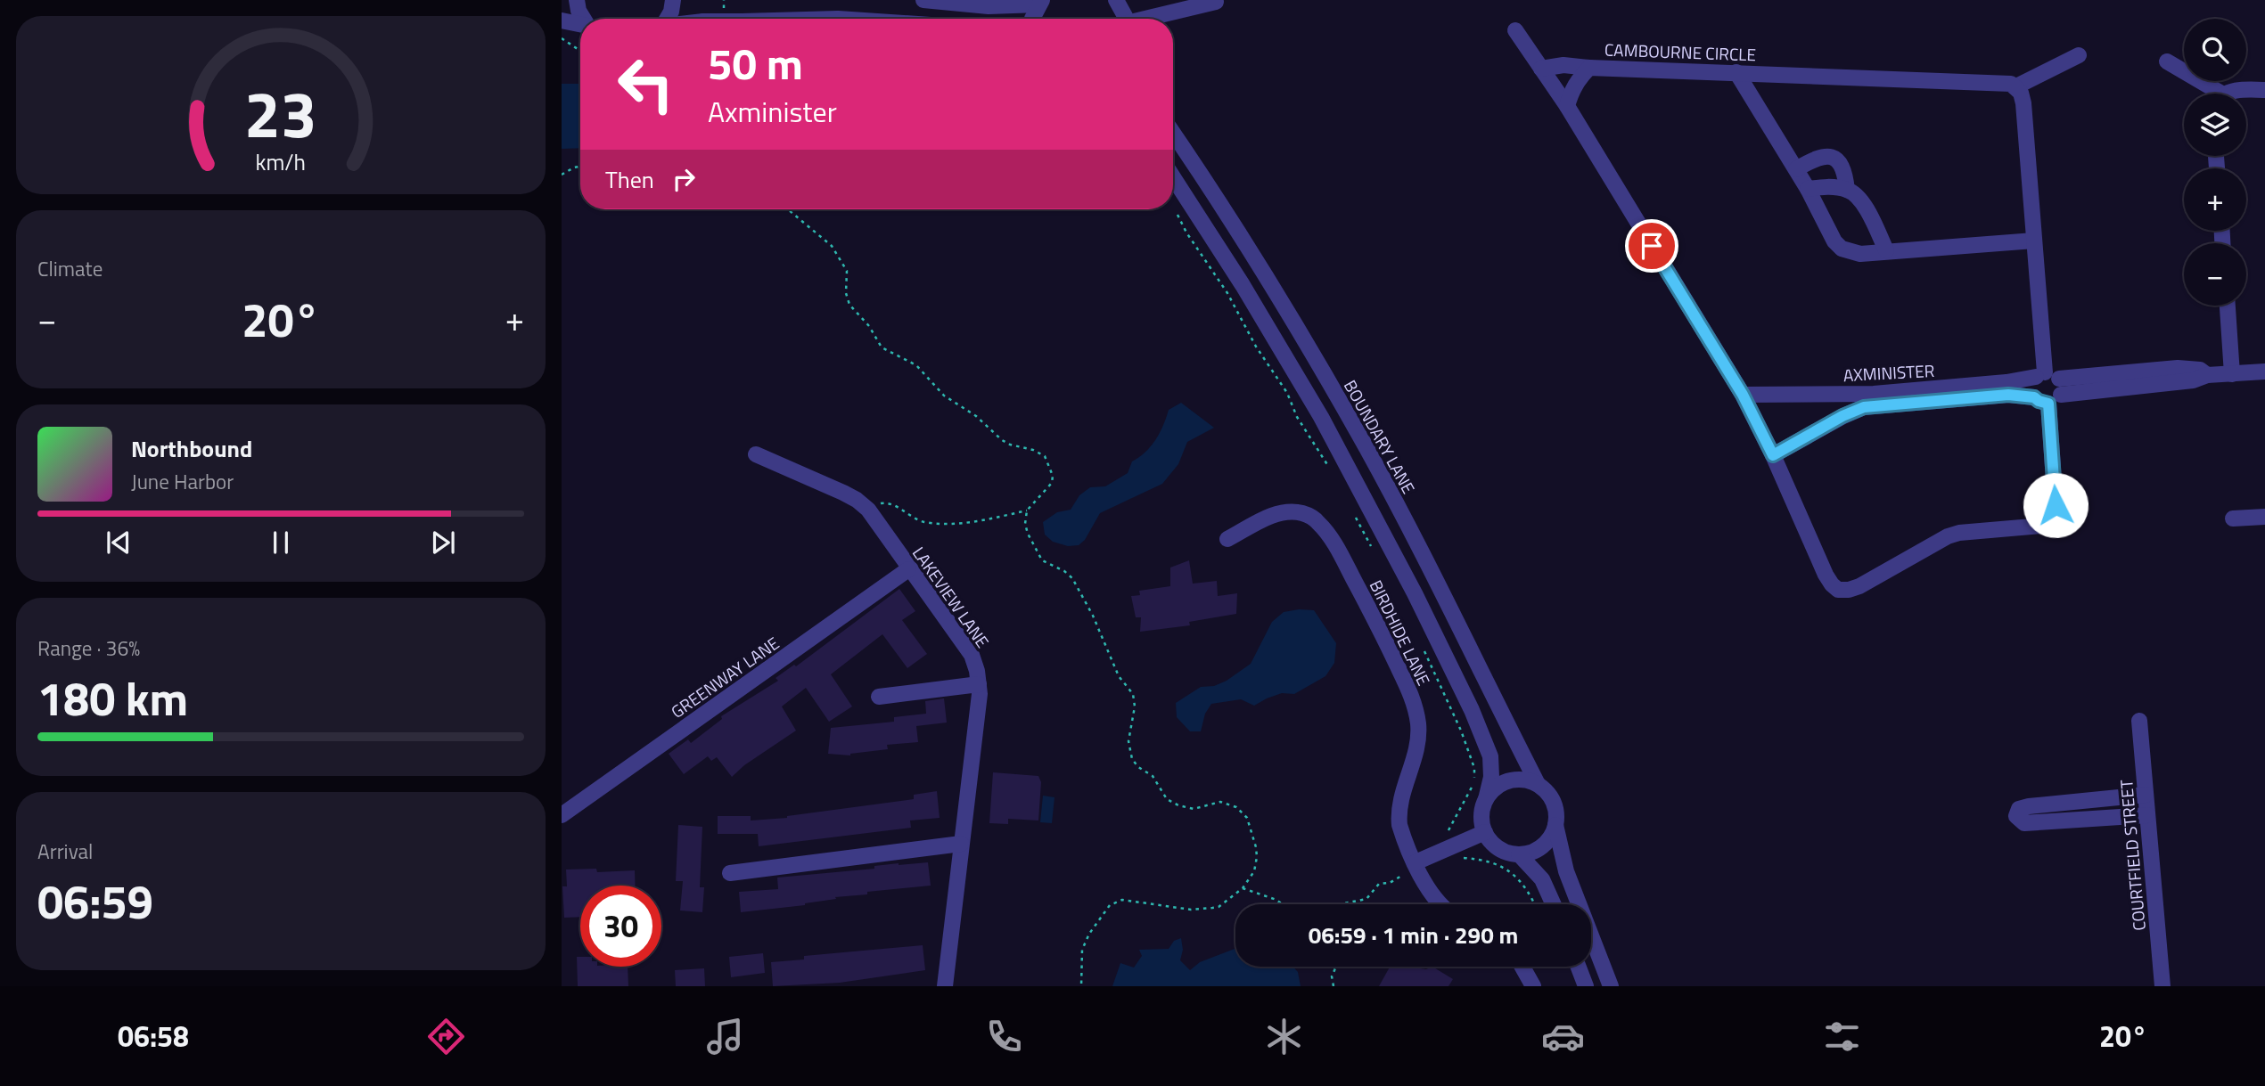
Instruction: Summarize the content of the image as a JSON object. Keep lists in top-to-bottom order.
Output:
{
  "streets": {
    "street": [
      "CAMBOURNE CIRCLE",
      "AXMINISTER",
      "BOUNDARY LANE",
      "LAKEVIEW LANE",
      "BIRDHIDE LANE",
      "GREENWAY LANE",
      "COURTFIELD STREET"
    ]
  },
  "crossings": [
    ["LAKEVIEW LANE", "GREENWAY LANE"]
  ],
  "page": {
    "map_buttons": ["+", "−"],
    "turn": ["50 m", "Axminister"],
    "then": "Then",
    "tile": [
      "Climate",
      ["Range · 36%", "180 km"],
      ["Arrival", "06:59"]
    ],
    "heat": ["−", "20°", "+"],
    "song": ["Northbound", "June Harbor"],
    "limit": "30",
    "trip": "06:59 · 1 min · 290 m",
    "tabs": ["06:58", "20°"],
    "gauge": ["23", "km/h"]
  }
}
